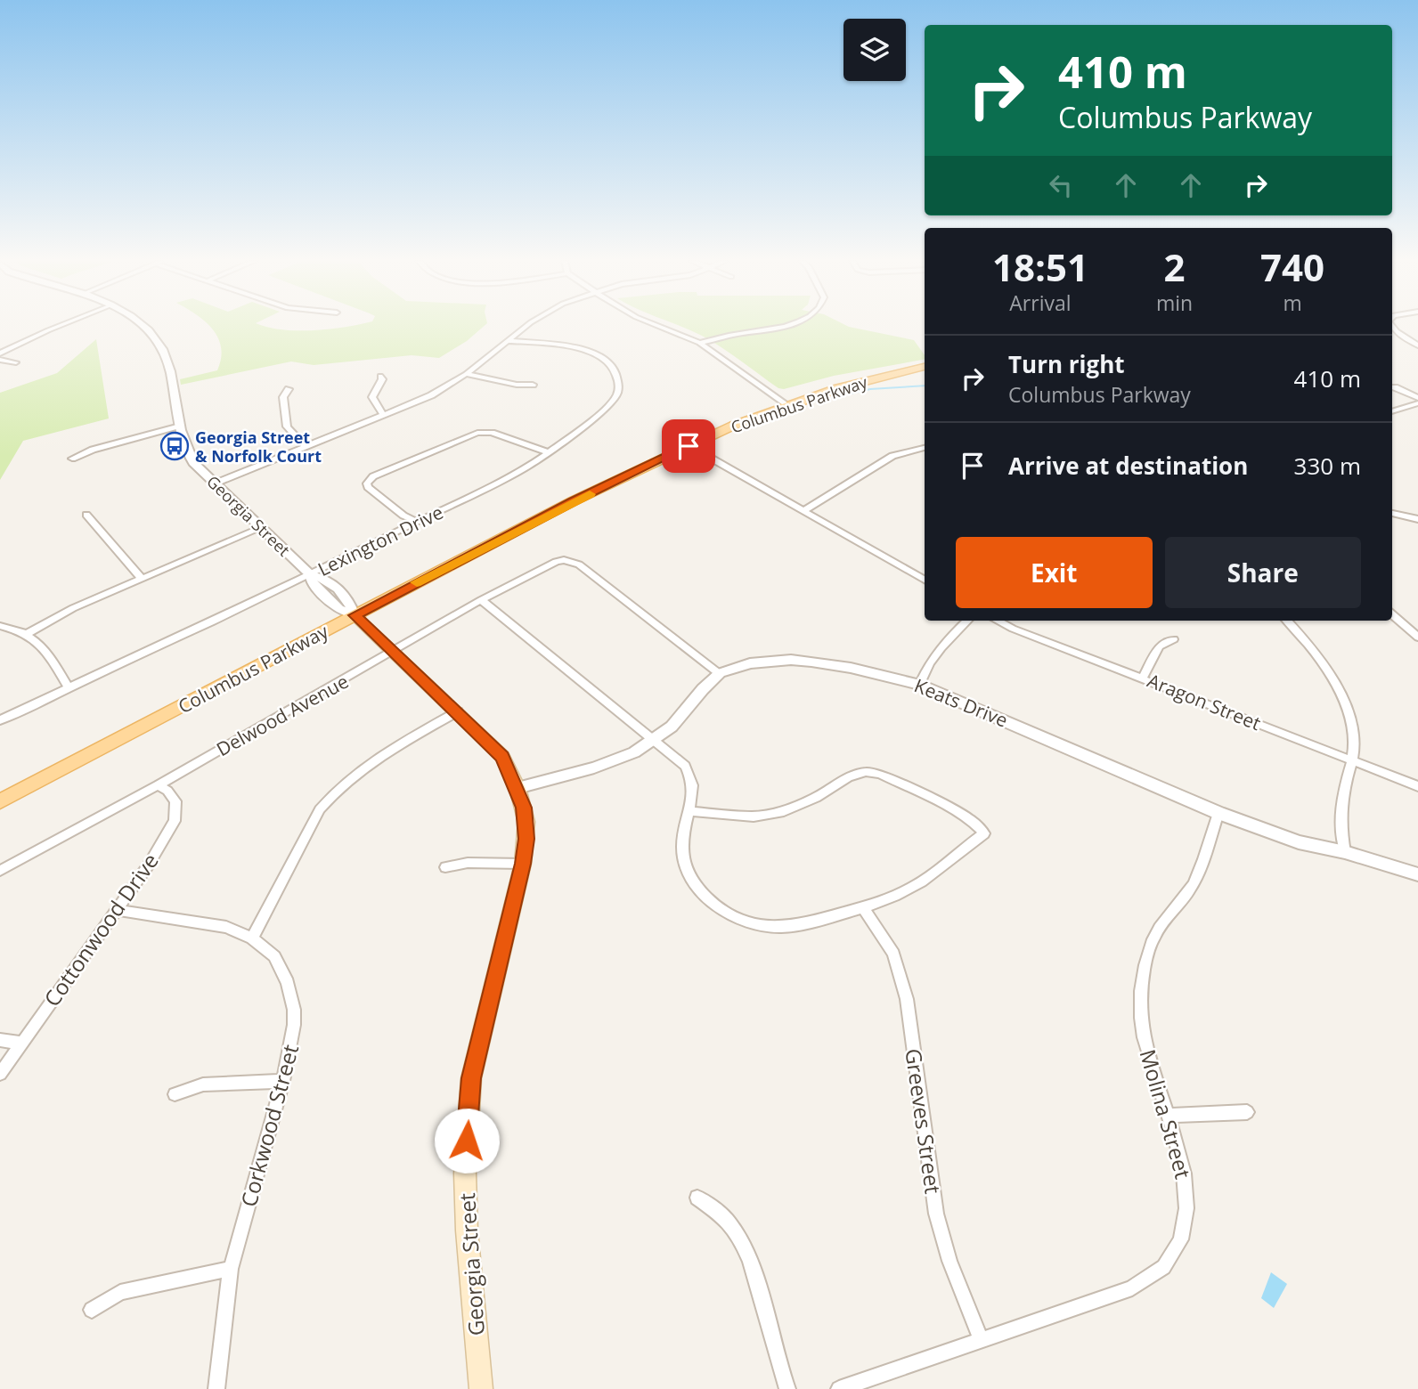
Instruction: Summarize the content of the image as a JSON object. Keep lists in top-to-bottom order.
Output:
{
  "streets": {
    "main road": ["Columbus Parkway", "Georgia Street"],
    "street": [
      "Lexington Drive",
      "Aragon Street",
      "Keats Drive",
      "Delwood Avenue",
      "Cottonwood Drive",
      "Molina Street",
      "Greeves Street",
      "Corkwood Street"
    ]
  },
  "crossings": [
    ["Columbus Parkway", "Georgia Street"],
    ["Georgia Street", "Lexington Drive"],
    ["Georgia Street", "Keats Drive"],
    ["Georgia Street", "Delwood Avenue"],
    ["Keats Drive", "Delwood Avenue"],
    ["Keats Drive", "Molina Street"],
    ["Delwood Avenue", "Cottonwood Drive"],
    ["Cottonwood Drive", "Corkwood Street"],
    ["Molina Street", "Greeves Street"]
  ],
  "places": {
    "bus stop": ["Georgia Street & Norfolk Court"]
  },
  "page": {
    "turn": ["410 m", "Columbus Parkway"],
    "eta": [
      "18:51",
      "Arrival",
      "2",
      "min",
      "740",
      "m"
    ],
    "list": [
      {
        "name": "Turn right",
        "note": "Columbus Parkway",
        "value": "410 m"
      },
      {
        "name": "Arrive at destination",
        "value": "330 m"
      }
    ],
    "buttons": ["Exit", "Share"]
  }
}
